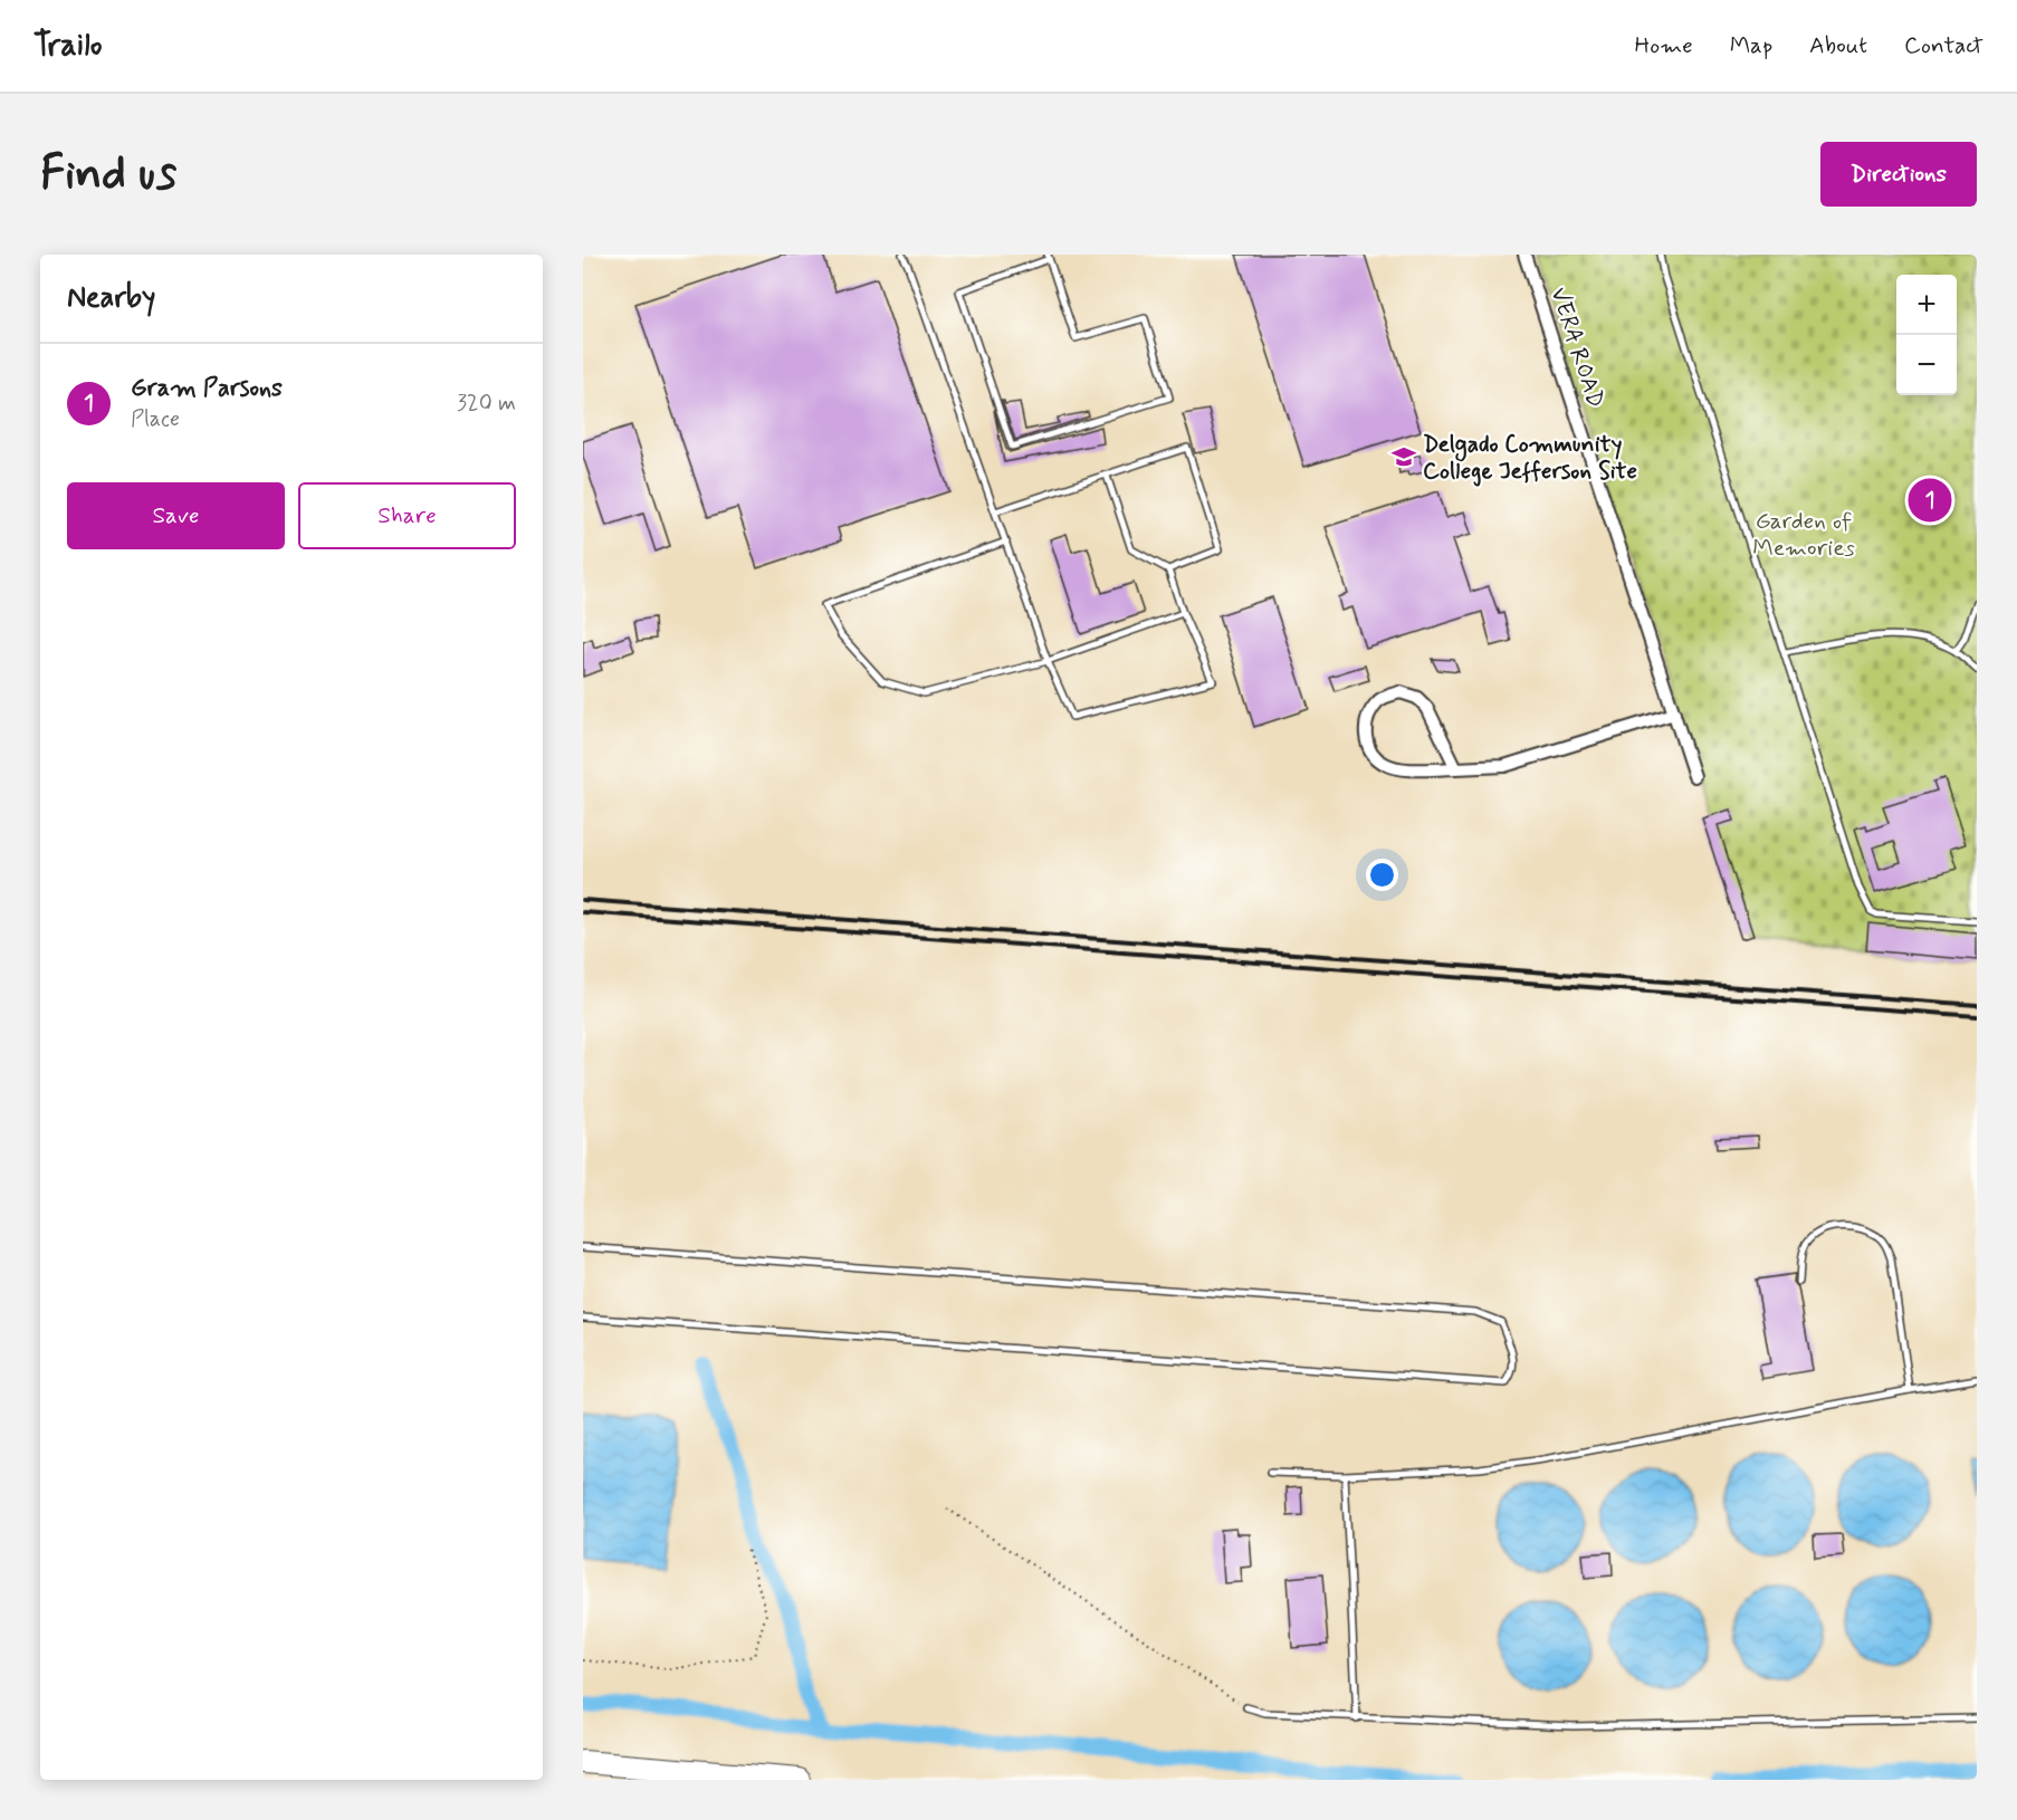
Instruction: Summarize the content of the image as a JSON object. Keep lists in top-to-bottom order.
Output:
{
  "streets": {
    "street": ["VERA ROAD"]
  },
  "parks": ["Garden of Memories"],
  "places": {
    "school or university": ["Delgado Community College Jefferson Site"]
  },
  "page": {
    "header": "Trailo",
    "nav": [
      "Home",
      "Map",
      "About",
      "Contact"
    ],
    "buttons": [
      "Directions",
      ["Save", "Share"]
    ],
    "title": "Find us",
    "heading": "Nearby",
    "map_buttons": ["+", "−"],
    "list": [
      {
        "mark": "1",
        "name": "Gram Parsons",
        "note": "Place",
        "value": "320 m"
      }
    ],
    "pins": "1"
  }
}
